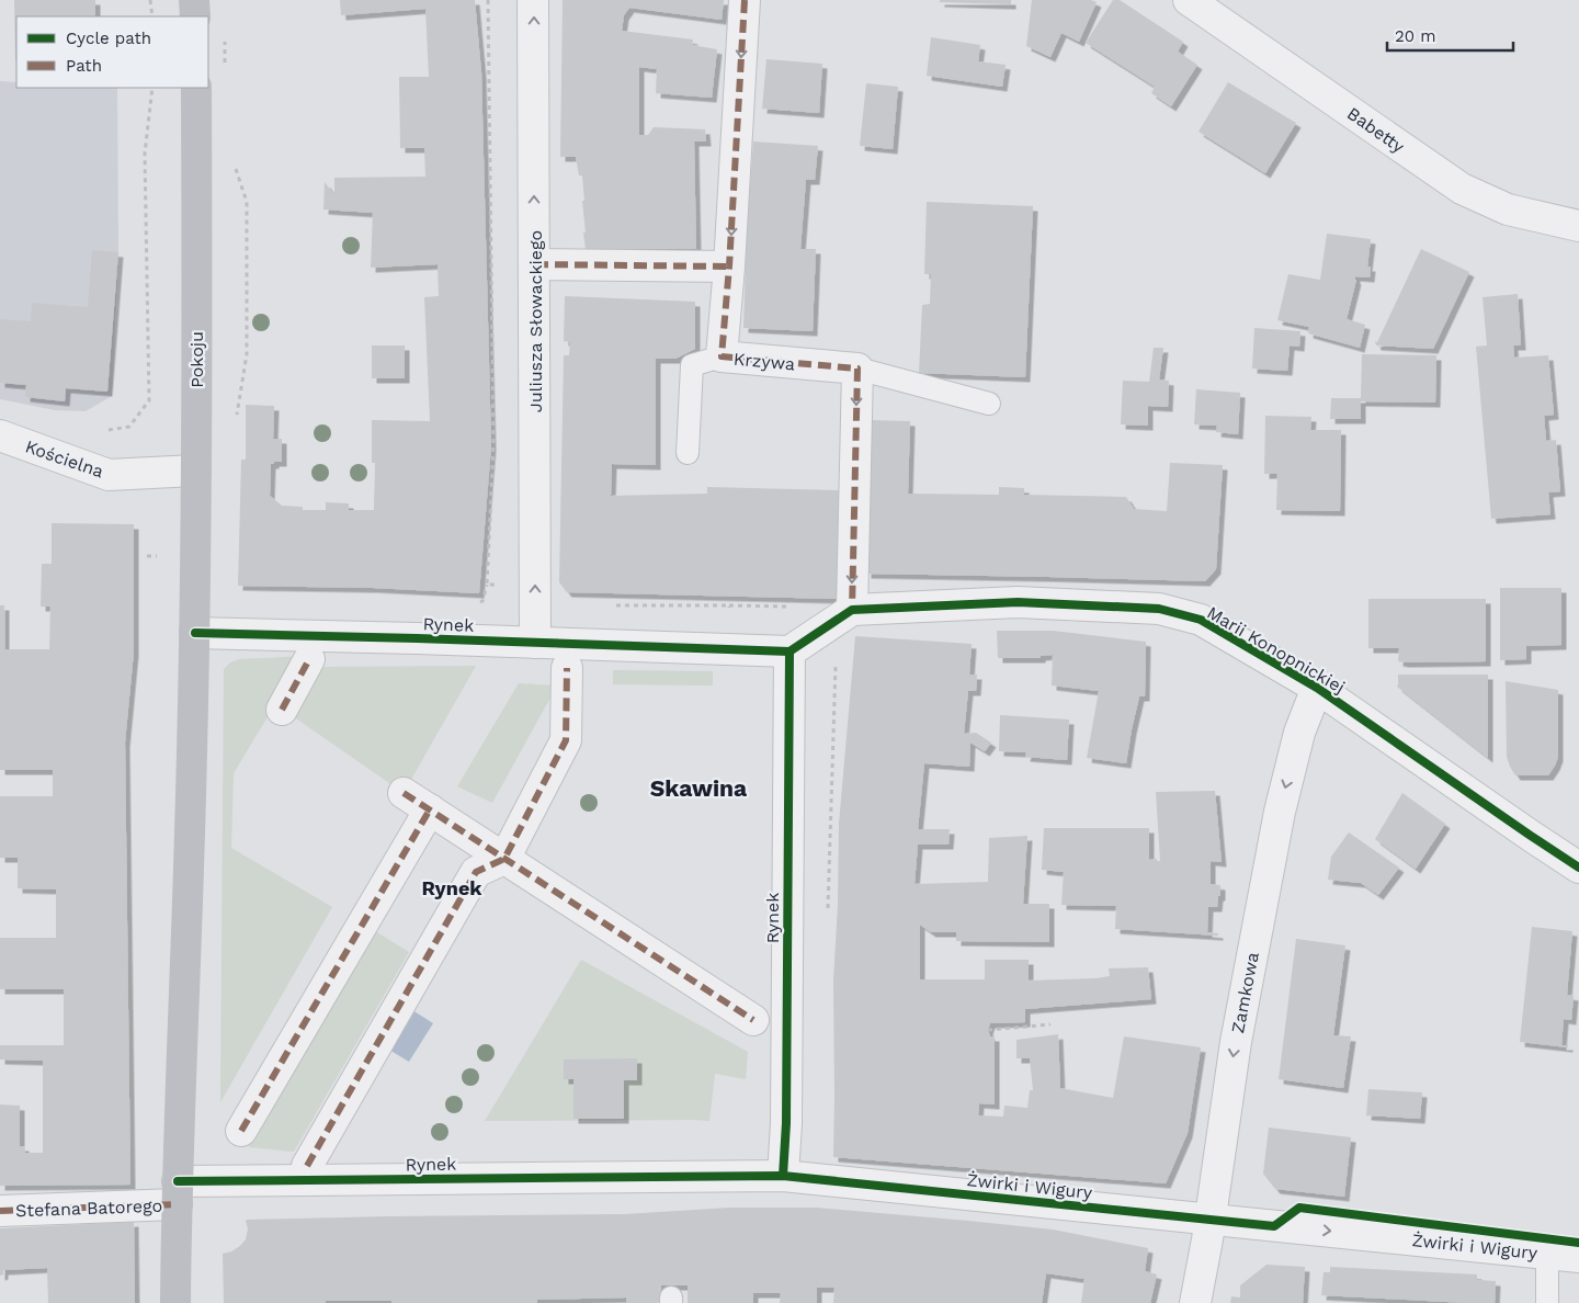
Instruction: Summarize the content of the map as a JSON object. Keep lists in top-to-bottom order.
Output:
{
  "streets": {
    "main road": ["Pokoju"],
    "street": [
      "Babetty",
      "Juliusza Słowackiego",
      "Krzywa",
      "Kościelna",
      "Rynek",
      "Marii Konopnickiej",
      "Zamkowa",
      "Żwirki i Wigury",
      "Stefana Batorego"
    ]
  },
  "crossings": [
    ["Juliusza Słowackiego", "Rynek"],
    ["Pokoju", "Kościelna"],
    ["Pokoju", "Rynek"],
    ["Rynek", "Żwirki i Wigury"],
    ["Rynek", "Stefana Batorego"],
    ["Marii Konopnickiej", "Zamkowa"],
    ["Zamkowa", "Żwirki i Wigury"]
  ],
  "one_way": [
    "Juliusza Słowackiego",
    "Krzywa",
    "Zamkowa",
    "Żwirki i Wigury"
  ],
  "districts": ["Skawina", "Rynek"],
  "legend": ["Cycle path", "Path"],
  "scale_bar": "20 m"
}
